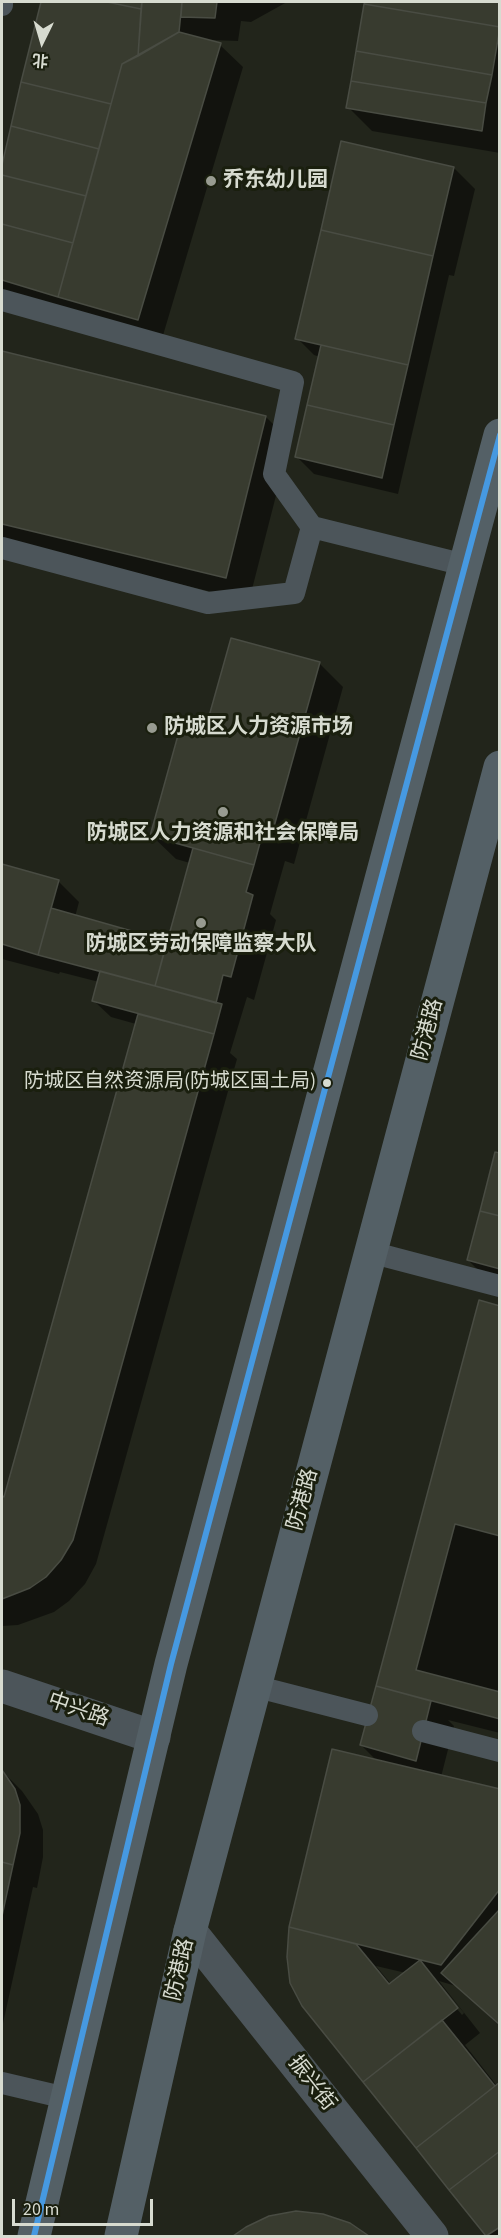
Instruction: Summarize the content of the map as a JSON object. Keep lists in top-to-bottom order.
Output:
{
  "streets": {
    "highway": ["防港路"],
    "street": ["中兴路", "振兴街"]
  },
  "crossings": [
    ["防港路", "振兴街"]
  ],
  "places": [
    "乔东幼儿园",
    "防城区人力资源市场",
    "防城区人力资源和社会保障局",
    "防城区劳动保障监察大队",
    "防城区自然资源局(防城区国土局)"
  ],
  "scale_bar": "20 m",
  "north": "bottom"
}
